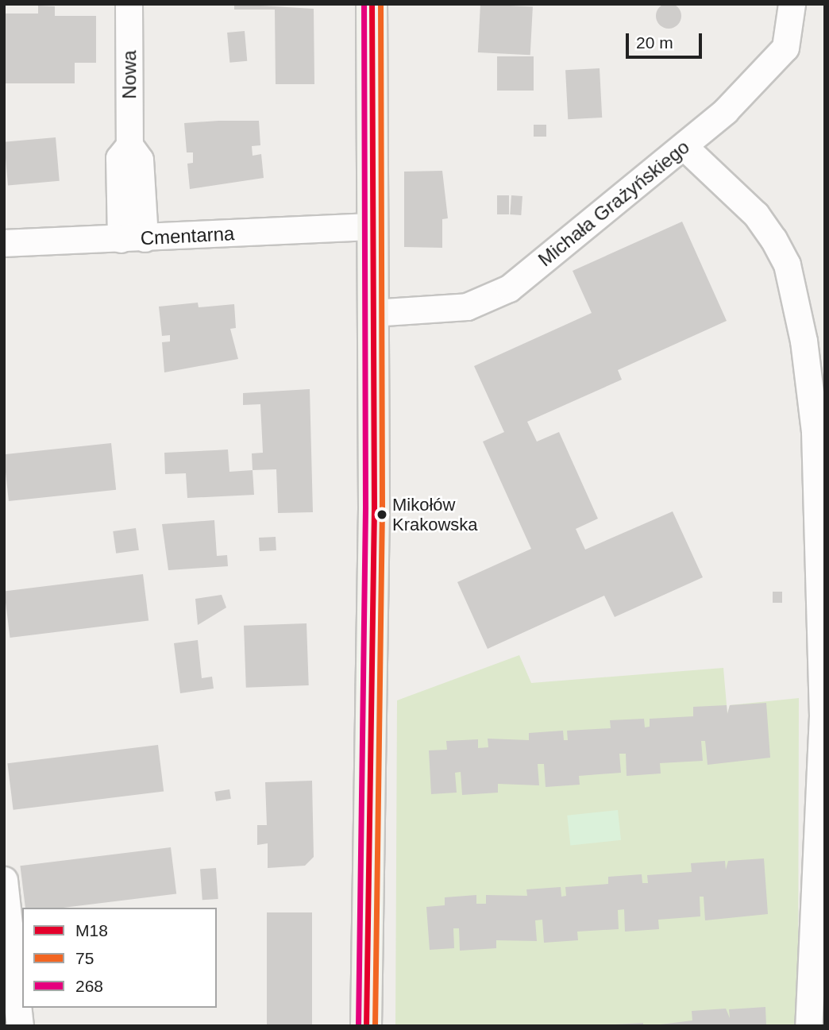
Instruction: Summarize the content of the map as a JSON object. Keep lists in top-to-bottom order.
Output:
{
  "streets": {
    "street": ["Nowa", "Michała Grażyńskiego", "Cmentarna"]
  },
  "crossings": [
    ["Nowa", "Cmentarna"]
  ],
  "places": ["Mikołów Krakowska"],
  "lines": ["transit line M18", "transit line 75", "transit line 268"],
  "legend": ["M18", "75", "268"],
  "scale_bar": "20 m"
}
